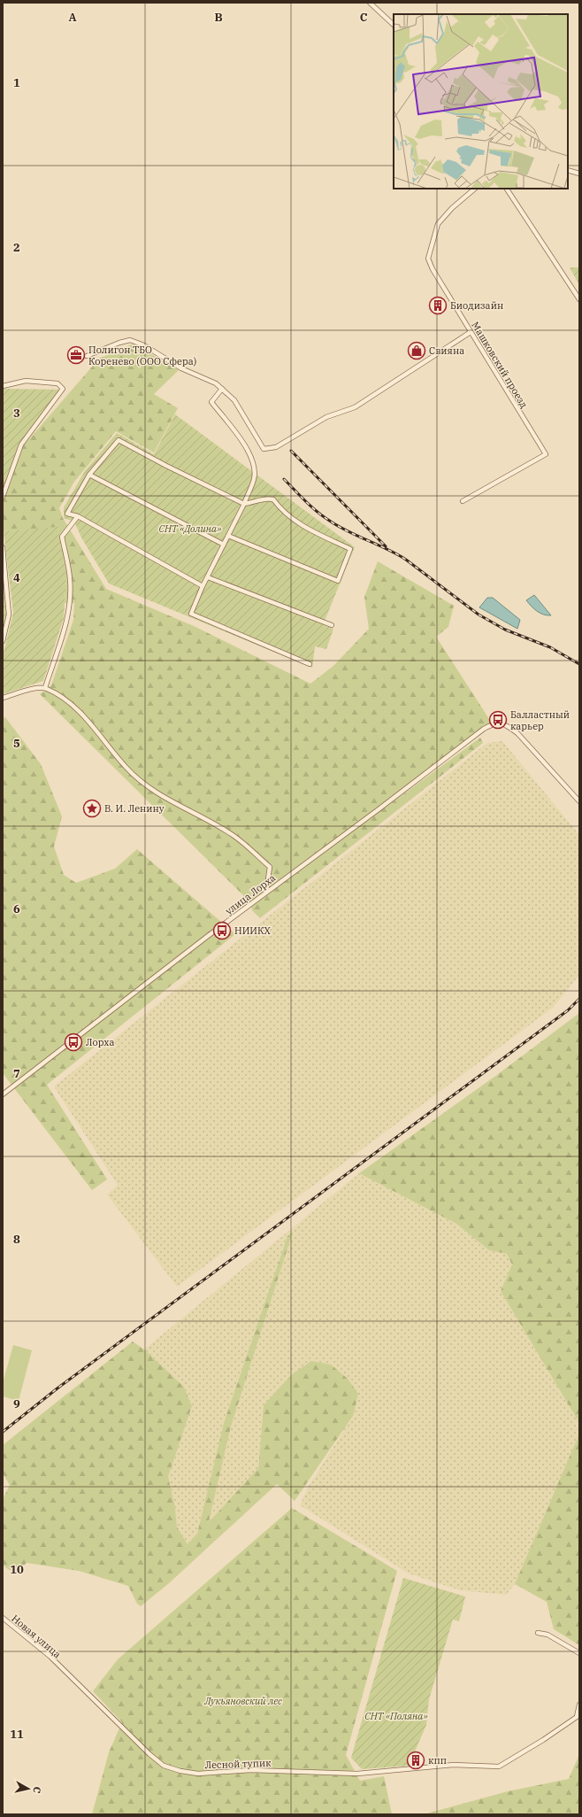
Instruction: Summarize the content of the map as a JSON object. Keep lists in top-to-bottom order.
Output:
{
  "streets": {
    "street": [
      "Машковский проезд",
      "улица Лорха",
      "Новая улица",
      "Лесной тупик"
    ]
  },
  "crossings": [
    ["Новая улица", "Лесной тупик"]
  ],
  "parks": ["СНТ «Долина»", "Лукьяновский лес", "СНТ «Поляна»"],
  "places": {
    "building": ["Биодизайн", "кпп"],
    "shop": ["Свияна"],
    "office": ["Полигон ТБО Коренево (ООО Сфера)"],
    "bus stop": ["Балластный карьер", "НИИКХ", "Лорха"],
    "place": ["В. И. Ленину"]
  },
  "north": "right",
  "grid": {
    "columns": ["A", "B", "C"],
    "rows": [
      "1",
      "2",
      "3",
      "4",
      "5",
      "6",
      "7",
      "8",
      "9",
      "10",
      "11"
    ]
  }
}
